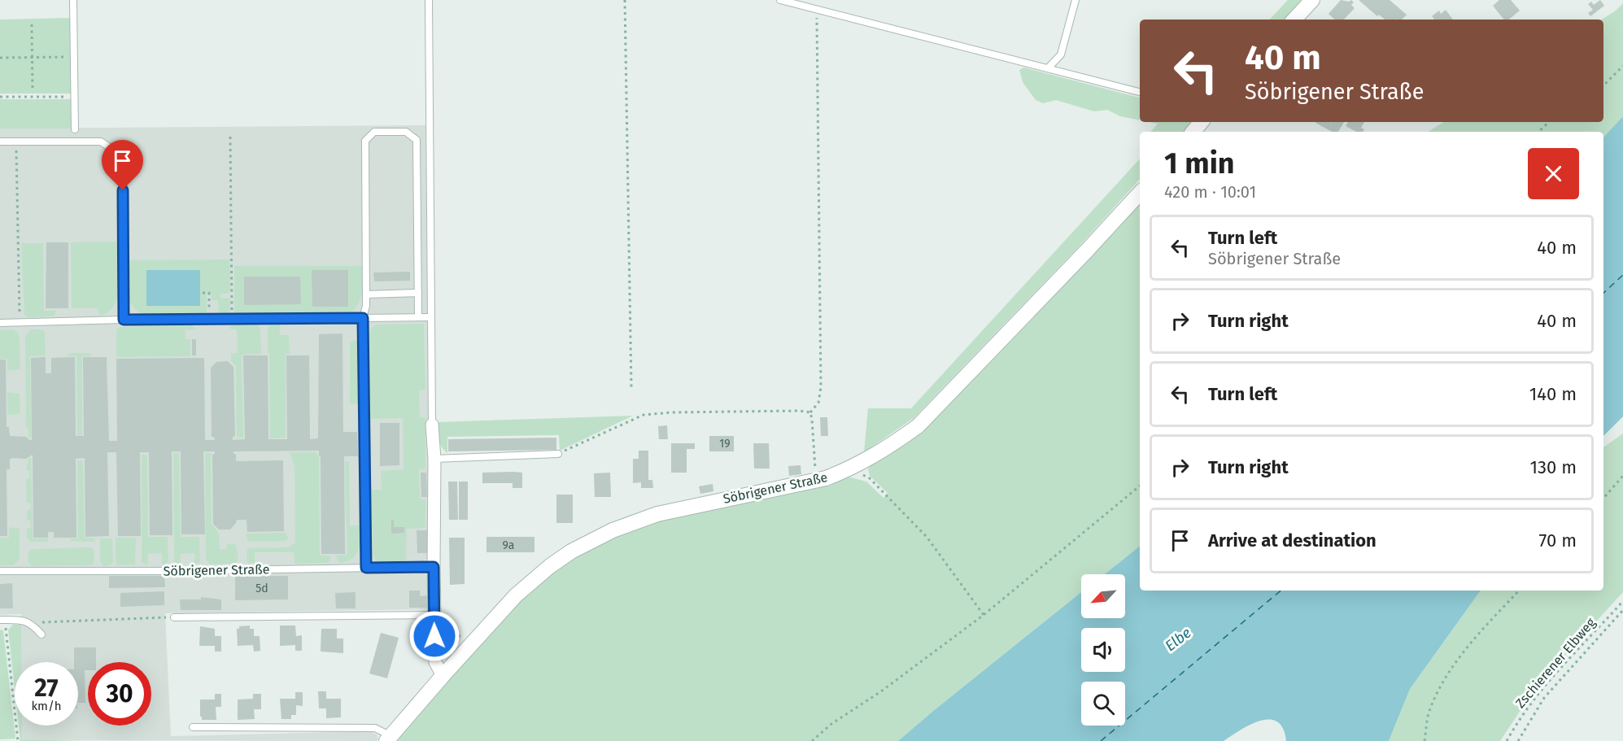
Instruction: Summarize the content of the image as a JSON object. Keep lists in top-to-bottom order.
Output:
{
  "streets": {
    "street": ["Söbrigener Straße"],
    "path": ["Zschierener Elbweg"]
  },
  "water": ["Elbe"],
  "house_numbers": ["19", "9a", "5d"],
  "north": "bottom left",
  "page": {
    "turn": ["40 m", "Söbrigener Straße"],
    "heading": ["1 min", "420 m · 10:01"],
    "list": [
      {
        "name": "Turn left",
        "note": "Söbrigener Straße",
        "value": "40 m"
      },
      {
        "name": "Turn right",
        "value": "40 m"
      },
      {
        "name": "Turn left",
        "value": "140 m"
      },
      {
        "name": "Turn right",
        "value": "130 m"
      },
      {
        "name": "Arrive at destination",
        "value": "70 m"
      }
    ],
    "speed": "27 km/h",
    "limit": "30"
  }
}
